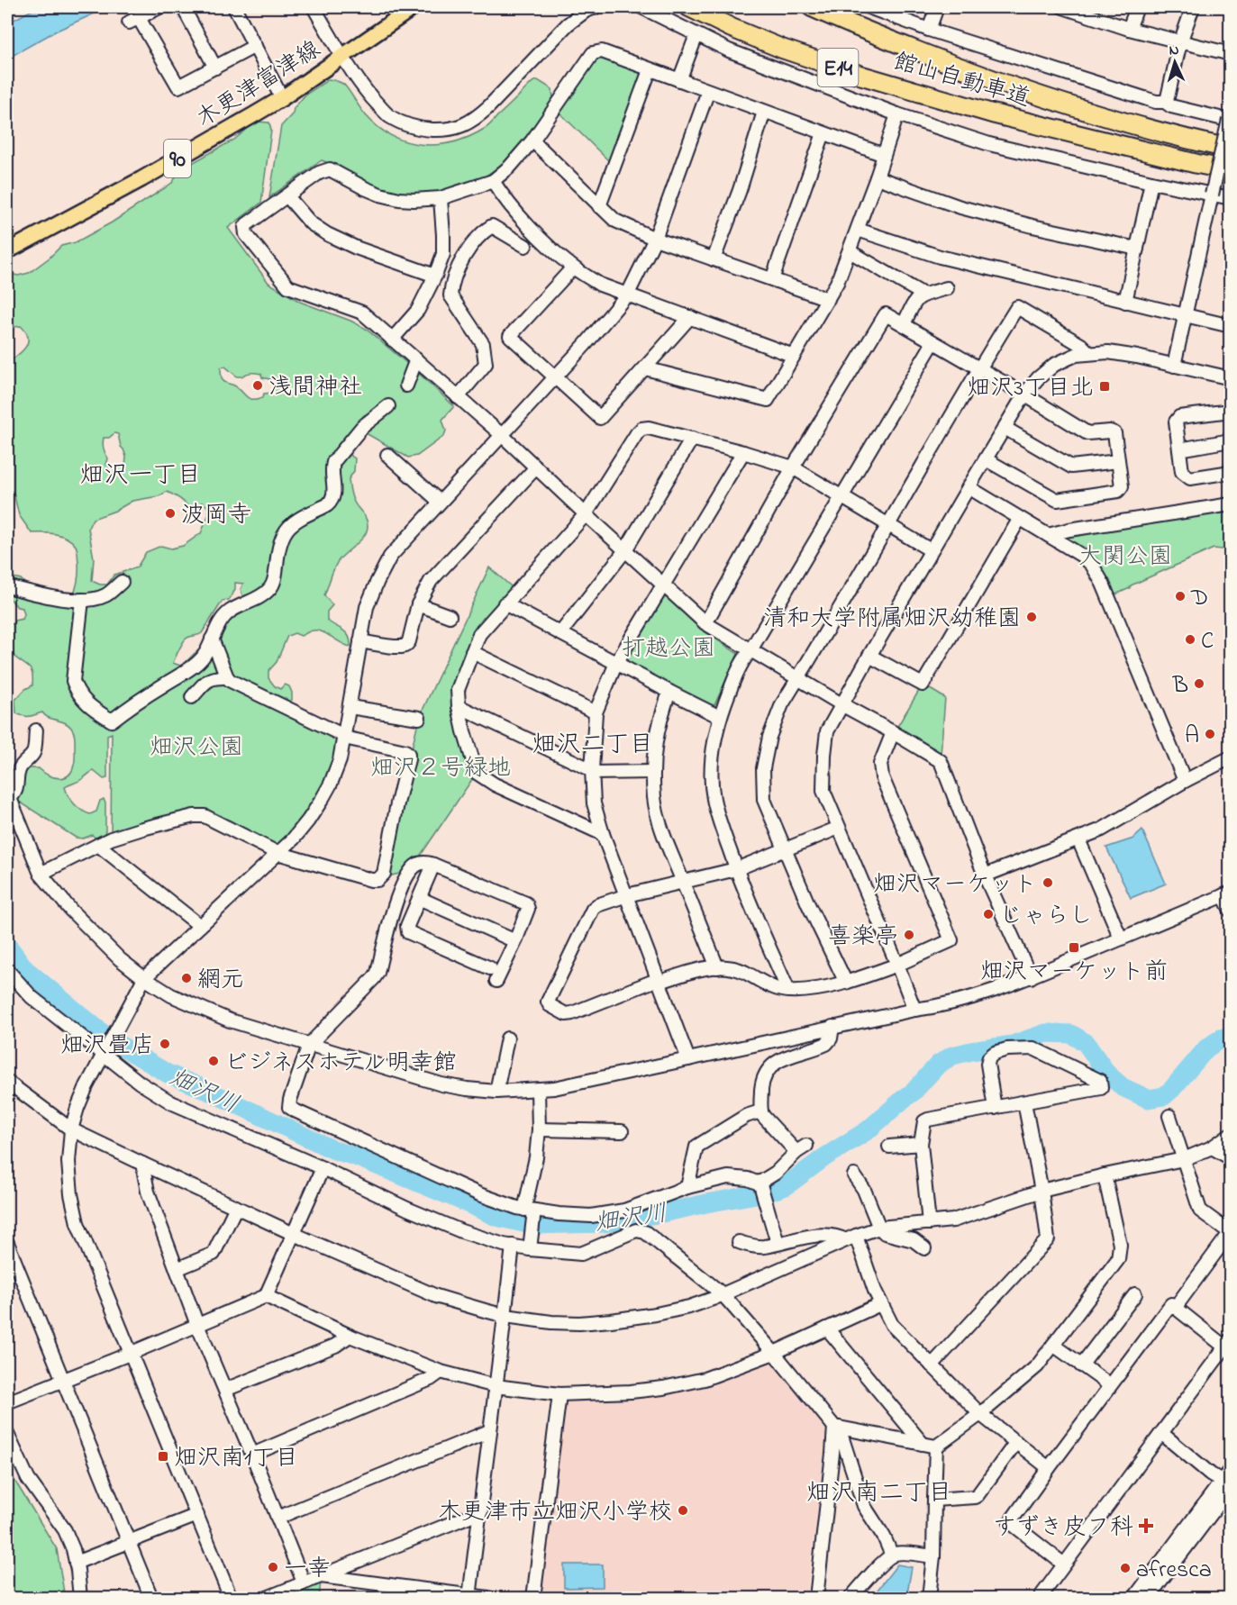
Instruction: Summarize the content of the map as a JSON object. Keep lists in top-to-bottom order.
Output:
{
  "streets": {
    "highway": ["E14", "館山自動車道"],
    "main road": ["木更津富津線", "90"]
  },
  "districts": ["畑沢一丁目", "畑沢二丁目", "畑沢南二丁目"],
  "water": ["畑沢川"],
  "parks": [
    "大関公園",
    "打越公園",
    "畑沢公園",
    "畑沢２号緑地"
  ],
  "places": {
    "other": [
      "浅間神社",
      "波岡寺",
      "D",
      "清和大学附属畑沢幼稚園",
      "C",
      "B",
      "A",
      "畑沢マーケット",
      "じゃらし",
      "喜楽亭",
      "網元",
      "畑沢畳店",
      "ビジネスホテル明幸館",
      "木更津市立畑沢小学校",
      "一幸",
      "afresca"
    ],
    "transit": ["畑沢3丁目北", "畑沢マーケット前", "畑沢南1丁目"],
    "health": ["すずき皮フ科"]
  },
  "north": "top"
}
